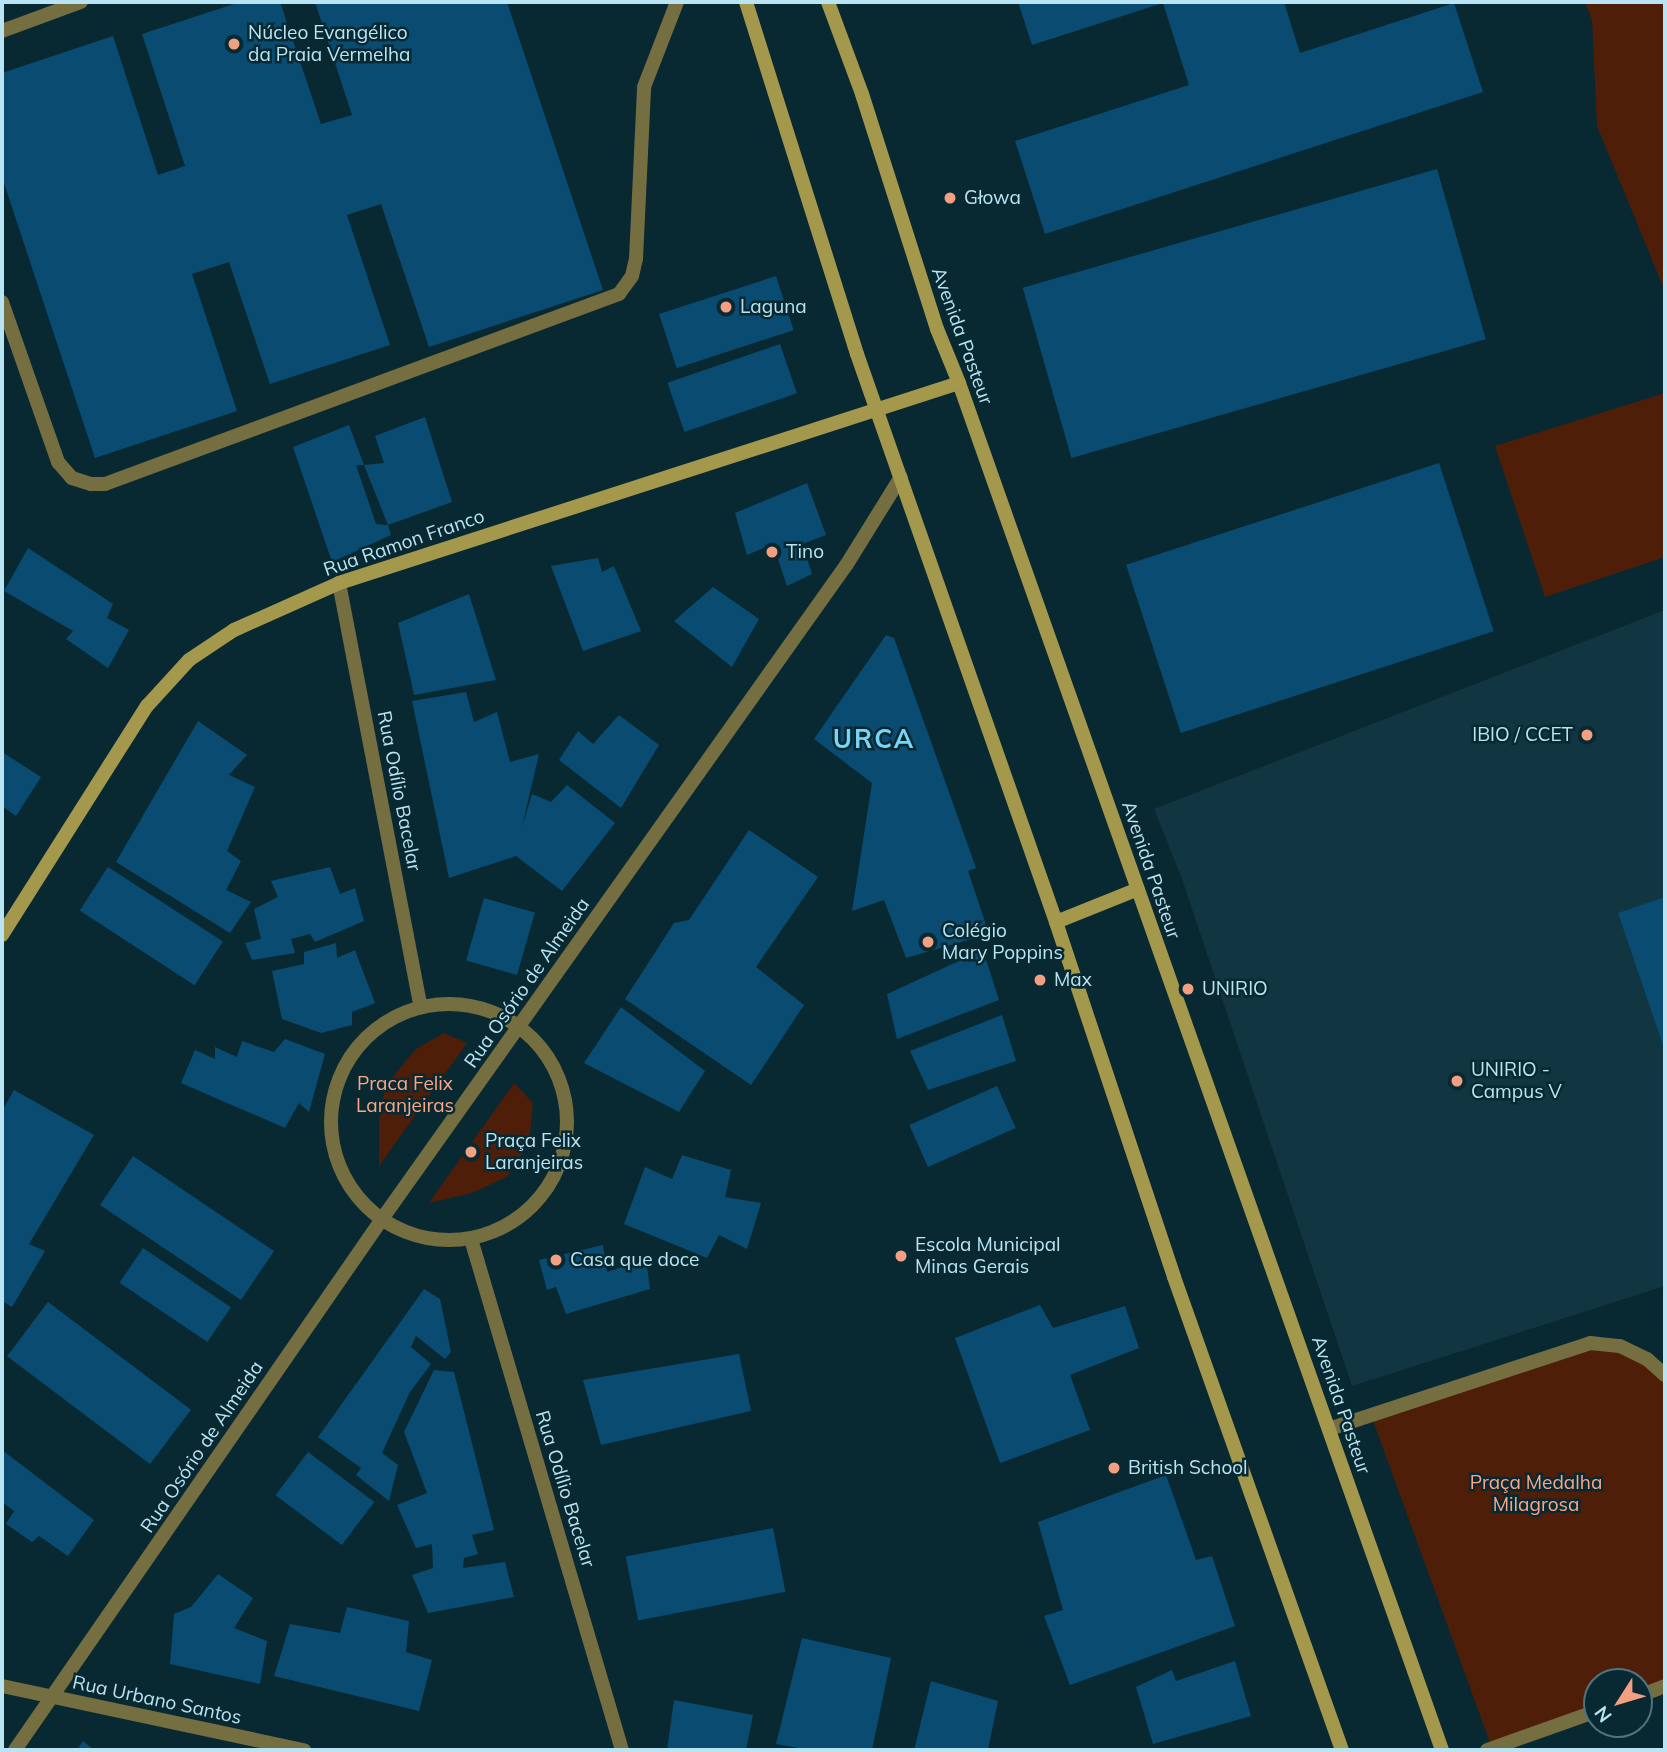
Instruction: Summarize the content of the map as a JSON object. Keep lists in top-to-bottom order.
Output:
{
  "streets": {
    "street": [
      "Avenida Pasteur",
      "Rua Ramon Franco",
      "Rua Odílio Bacelar",
      "Rua Osório de Almeida",
      "Rua Urbano Santos"
    ]
  },
  "crossings": [
    ["Avenida Pasteur", "Rua Ramon Franco"],
    ["Rua Ramon Franco", "Rua Odílio Bacelar"],
    ["Rua Osório de Almeida", "Rua Urbano Santos"]
  ],
  "districts": ["URCA"],
  "parks": ["Praca Felix Laranjeiras", "Praça Medalha Milagrosa"],
  "places": [
    "Núcleo Evangélico da Praia Vermelha",
    "Głowa",
    "Laguna",
    "Tino",
    "IBIO / CCET",
    "Colégio Mary Poppins",
    "Max",
    "UNIRIO",
    "UNIRIO - Campus V",
    "Praça Felix Laranjeiras",
    "Escola Municipal Minas Gerais",
    "Casa que doce",
    "British School"
  ],
  "north": "bottom left"
}
